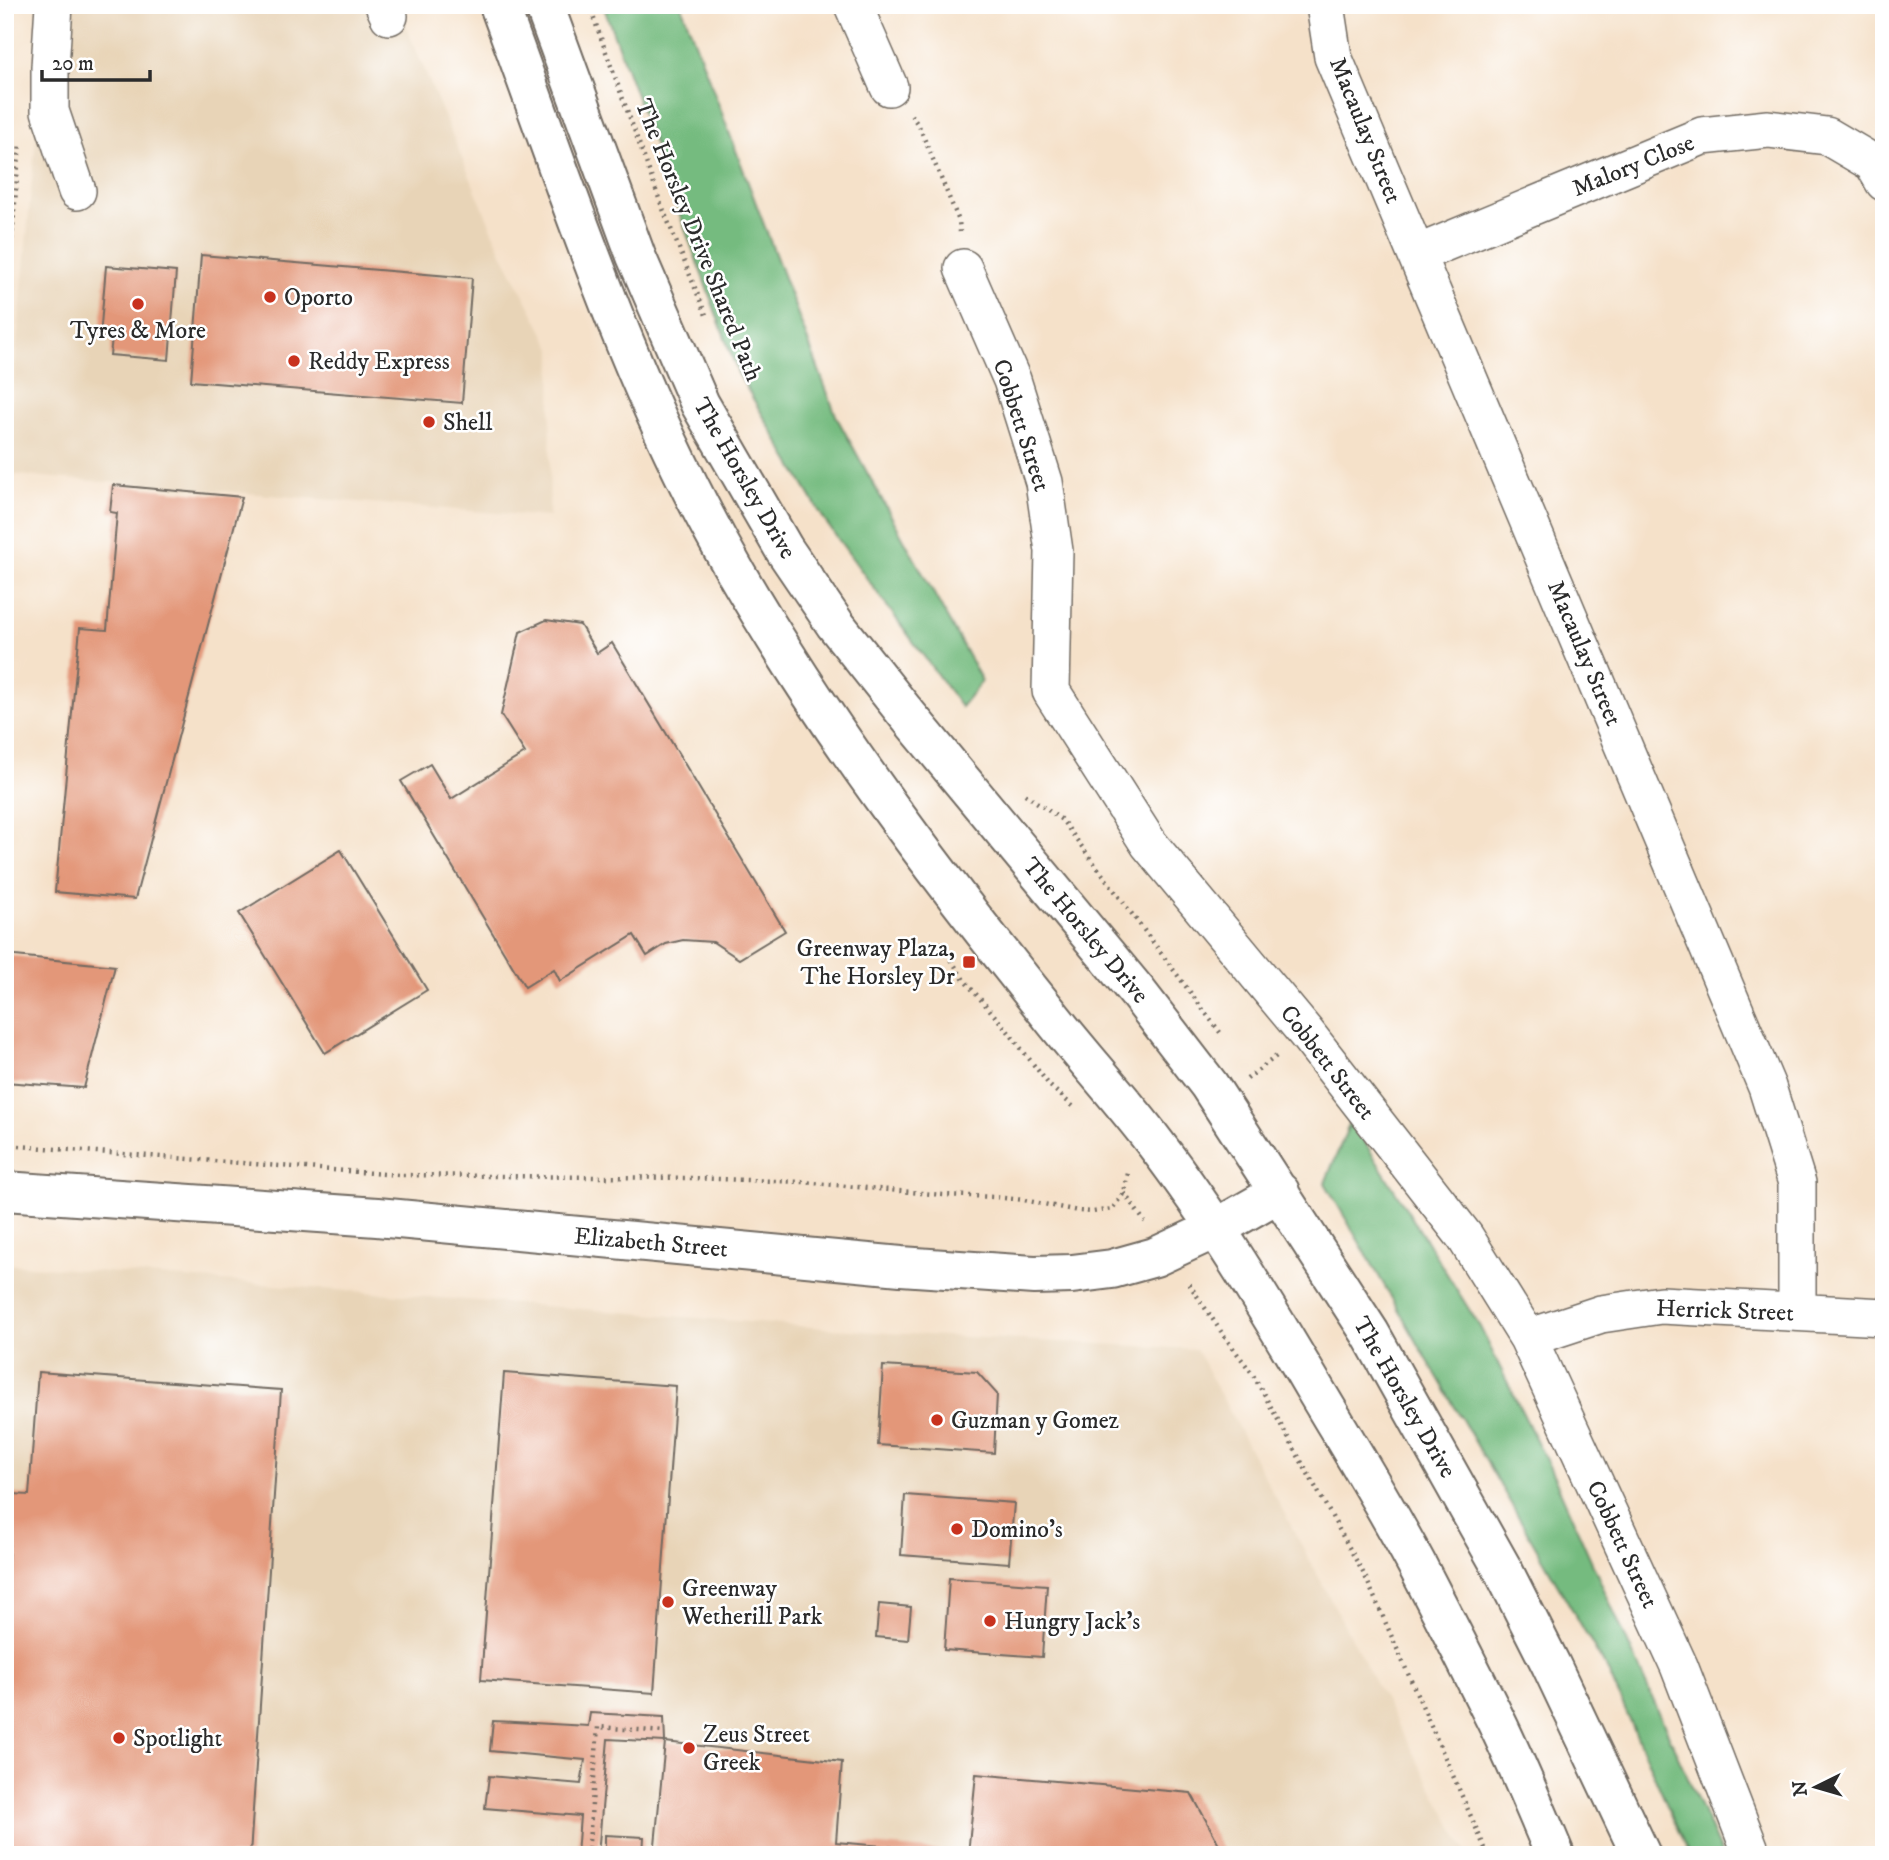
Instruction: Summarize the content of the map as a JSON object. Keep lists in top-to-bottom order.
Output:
{
  "streets": {
    "main road": ["The Horsley Drive", "Elizabeth Street"],
    "street": [
      "Macaulay Street",
      "Malory Close",
      "Cobbett Street",
      "Herrick Street"
    ],
    "path": ["The Horsley Drive Shared Path"]
  },
  "crossings": [
    ["Macaulay Street", "Malory Close"],
    ["Macaulay Street", "Herrick Street"],
    ["Cobbett Street", "Herrick Street"],
    ["The Horsley Drive", "Elizabeth Street"]
  ],
  "places": {
    "other": [
      "Oporto",
      "Tyres & More",
      "Reddy Express",
      "Shell",
      "Guzman y Gomez",
      "Domino's",
      "Greenway Wetherill Park",
      "Hungry Jack's",
      "Spotlight",
      "Zeus Street Greek"
    ],
    "transit": ["Greenway Plaza, The Horsley Dr"]
  },
  "scale_bar": "20 m",
  "north": "left"
}
